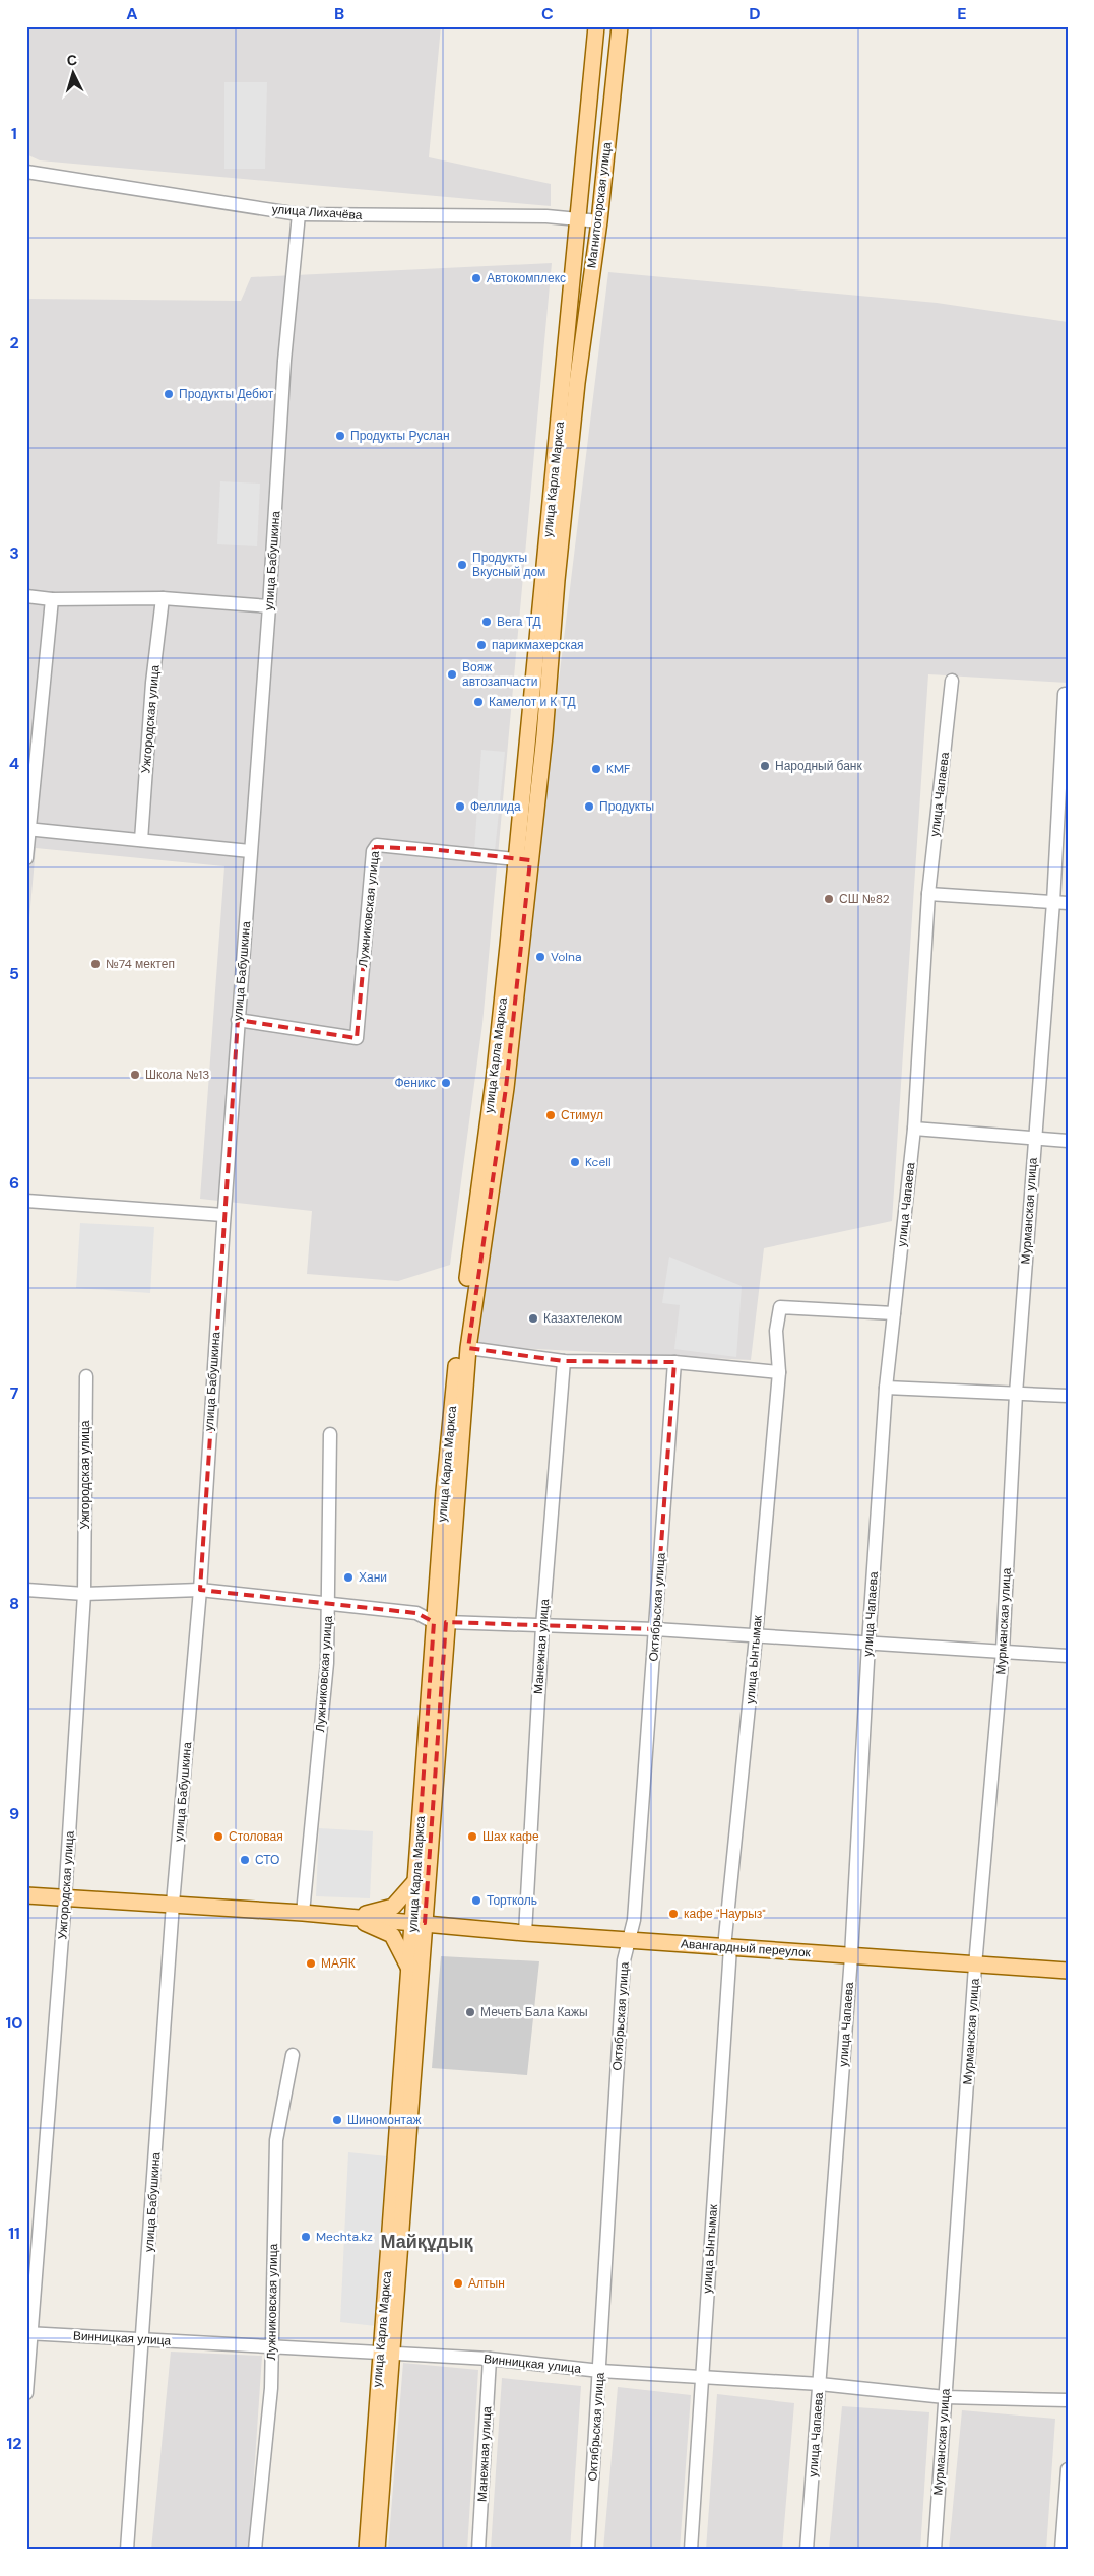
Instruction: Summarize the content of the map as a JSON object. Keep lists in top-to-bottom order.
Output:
{
  "streets": {
    "main road": ["Магнитогорская улица", "улица Карла Маркса", "Авангардный переулок"],
    "street": [
      "улица Лихачёва",
      "улица Бабушкина",
      "Ужгородская улица",
      "улица Чапаева",
      "Лужниковская улица",
      "Мурманская улица",
      "Октябрьская улица",
      "Манежная улица",
      "улица Ынтымак",
      "Винницкая улица"
    ]
  },
  "crossings": [
    ["Магнитогорская улица", "улица Лихачёва"],
    ["Магнитогорская улица", "улица Карла Маркса"],
    ["улица Лихачёва", "улица Бабушкина"],
    ["улица Карла Маркса", "Лужниковская улица"],
    ["улица Карла Маркса", "Авангардный переулок"],
    ["улица Карла Маркса", "Винницкая улица"],
    ["улица Бабушкина", "Лужниковская улица"],
    ["улица Бабушкина", "Винницкая улица"],
    ["Ужгородская улица", "Винницкая улица"],
    ["улица Чапаева", "улица Ынтымак"],
    ["улица Чапаева", "Авангардный переулок"],
    ["улица Чапаева", "Винницкая улица"],
    ["Лужниковская улица", "Винницкая улица"],
    ["Мурманская улица", "Авангардный переулок"],
    ["Мурманская улица", "Винницкая улица"],
    ["Октябрьская улица", "Авангардный переулок"],
    ["Октябрьская улица", "Винницкая улица"],
    ["Манежная улица", "Авангардный переулок"],
    ["Манежная улица", "Винницкая улица"],
    ["улица Ынтымак", "Авангардный переулок"],
    ["улица Ынтымак", "Винницкая улица"]
  ],
  "districts": ["Майқұдық"],
  "places": [
    "Автокомплекс",
    "Продукты Дебют",
    "Продукты Руслан",
    "Продукты Вкусный дом",
    "Вега ТД",
    "парикмахерская",
    "Вояж автозапчасти",
    "Камелот и К ТД",
    "Народный банк",
    "KMF",
    "Феллида",
    "Продукты",
    "СШ №82",
    "Volna",
    "№74 мектеп",
    "Школа №13",
    "Феникс",
    "Стимул",
    "Kcell",
    "Казахтелеком",
    "Хани",
    "Столовая",
    "Шах кафе",
    "СТО",
    "Тортколь",
    "кафе \"Наурыз\"",
    "МАЯК",
    "Мечеть Бала Кажы",
    "Шиномонтаж",
    "Mechta.kz",
    "Алтын"
  ],
  "north": "top",
  "grid": {
    "columns": [
      "A",
      "B",
      "C",
      "D",
      "E"
    ],
    "rows": [
      "1",
      "2",
      "3",
      "4",
      "5",
      "6",
      "7",
      "8",
      "9",
      "10",
      "11",
      "12"
    ]
  }
}
